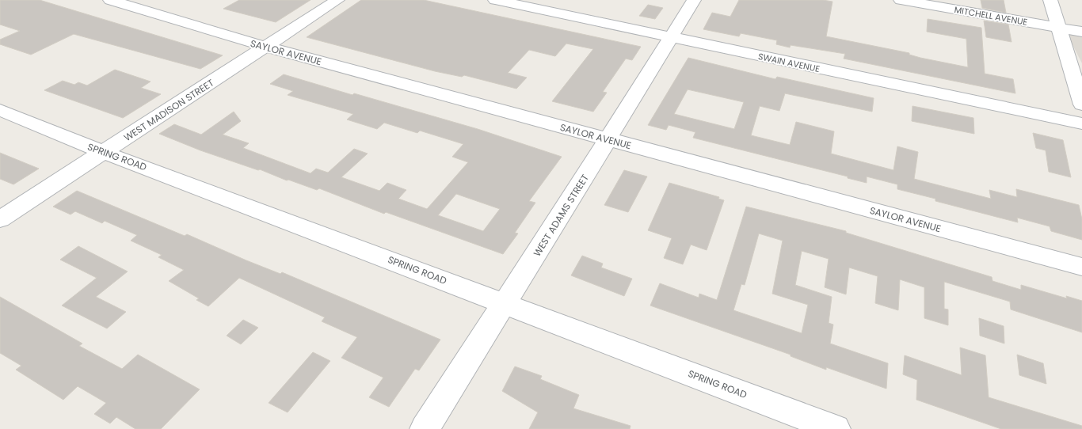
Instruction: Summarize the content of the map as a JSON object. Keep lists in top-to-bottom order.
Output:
{
  "streets": {
    "street": [
      "MITCHELL AVENUE",
      "SAYLOR AVENUE",
      "SWAIN AVENUE",
      "WEST MADISON STREET",
      "SPRING ROAD",
      "WEST ADAMS STREET"
    ]
  },
  "crossings": [
    ["SAYLOR AVENUE", "WEST MADISON STREET"],
    ["SAYLOR AVENUE", "WEST ADAMS STREET"],
    ["SWAIN AVENUE", "WEST ADAMS STREET"],
    ["WEST MADISON STREET", "SPRING ROAD"],
    ["SPRING ROAD", "WEST ADAMS STREET"]
  ]
}
